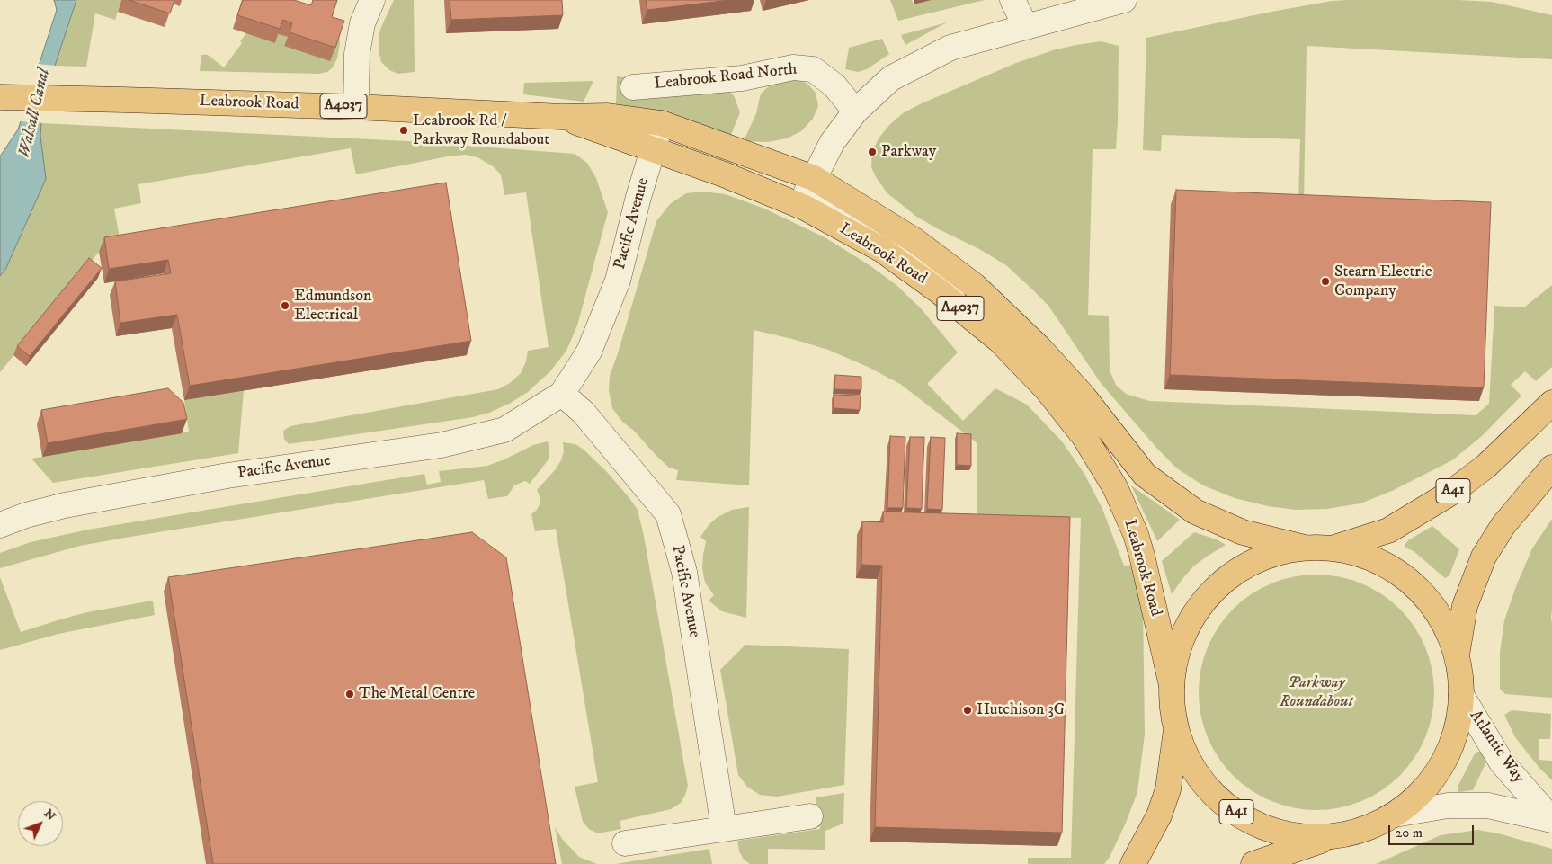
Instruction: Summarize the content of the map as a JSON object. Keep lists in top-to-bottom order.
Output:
{
  "streets": {
    "main road": ["Leabrook Road", "A4037", "A41"],
    "street": ["Leabrook Road North", "Pacific Avenue", "Atlantic Way"]
  },
  "crossings": [
    ["Leabrook Road", "Pacific Avenue"],
    ["Leabrook Road", "A41"],
    ["A41", "Atlantic Way"]
  ],
  "water": ["Walsall Canal"],
  "parks": ["Parkway Roundabout"],
  "places": [
    "Leabrook Rd / Parkway Roundabout",
    "Parkway",
    "Stearn Electric Company",
    "Edmundson Electrical",
    "The Metal Centre",
    "Hutchison 3G"
  ],
  "scale_bar": "20 m",
  "north": "top right"
}
